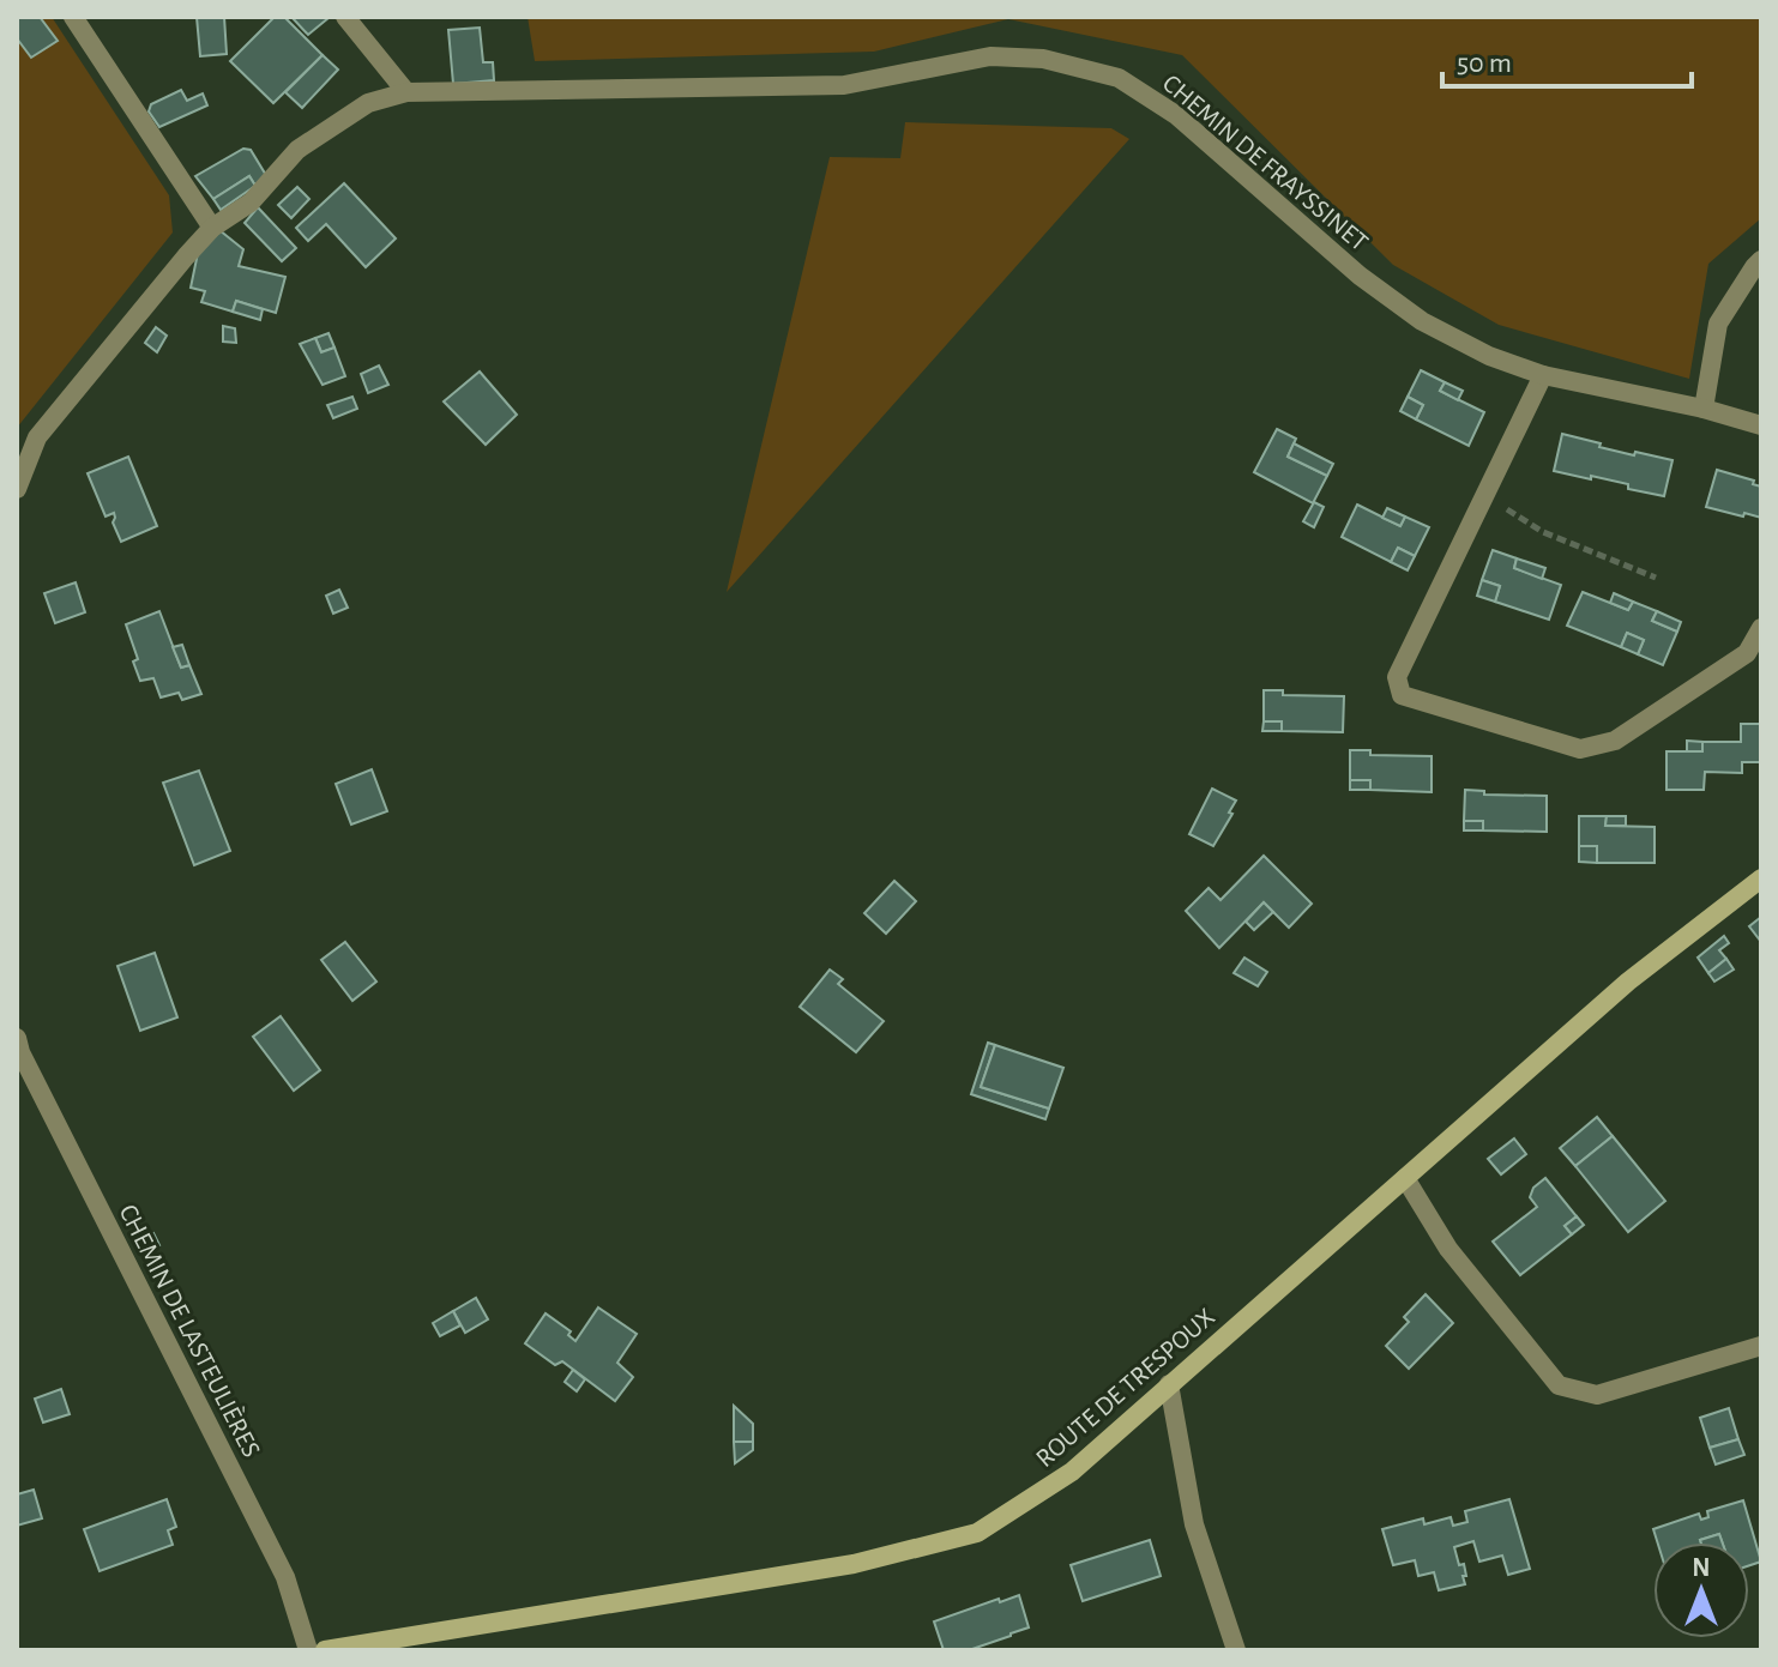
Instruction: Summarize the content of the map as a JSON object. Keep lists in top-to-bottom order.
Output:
{
  "streets": {
    "street": ["CHEMIN DE FRAYSSINET", "CHEMIN DE LASTEULIÈRES", "ROUTE DE TRESPOUX"]
  },
  "scale_bar": "50 m",
  "north": "top"
}
